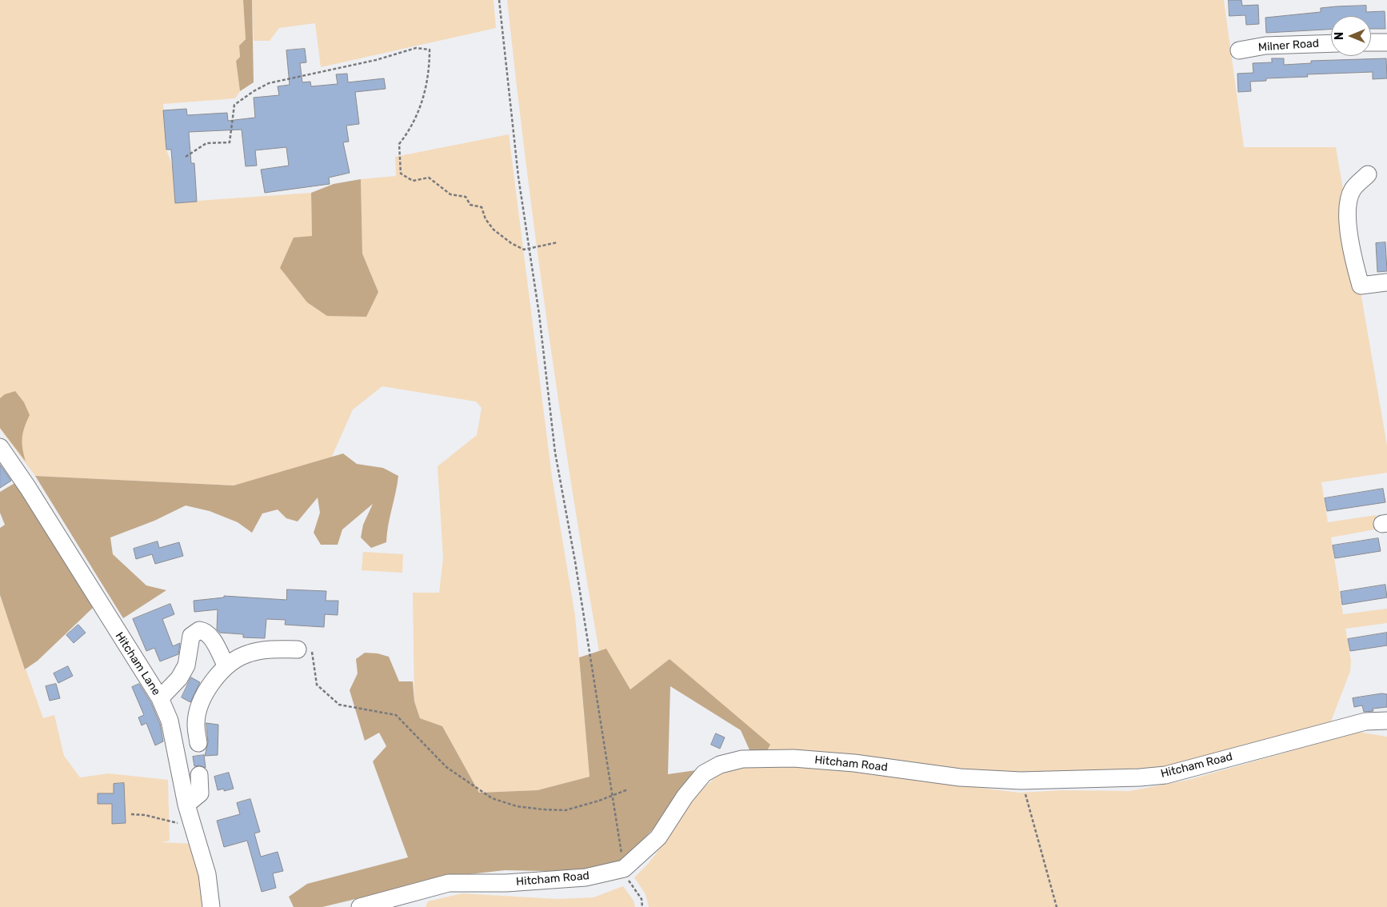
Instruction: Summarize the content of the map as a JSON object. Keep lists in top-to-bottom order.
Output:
{
  "streets": {
    "street": ["Milner Road", "Hitcham Lane", "Hitcham Road"]
  },
  "north": "left"
}
